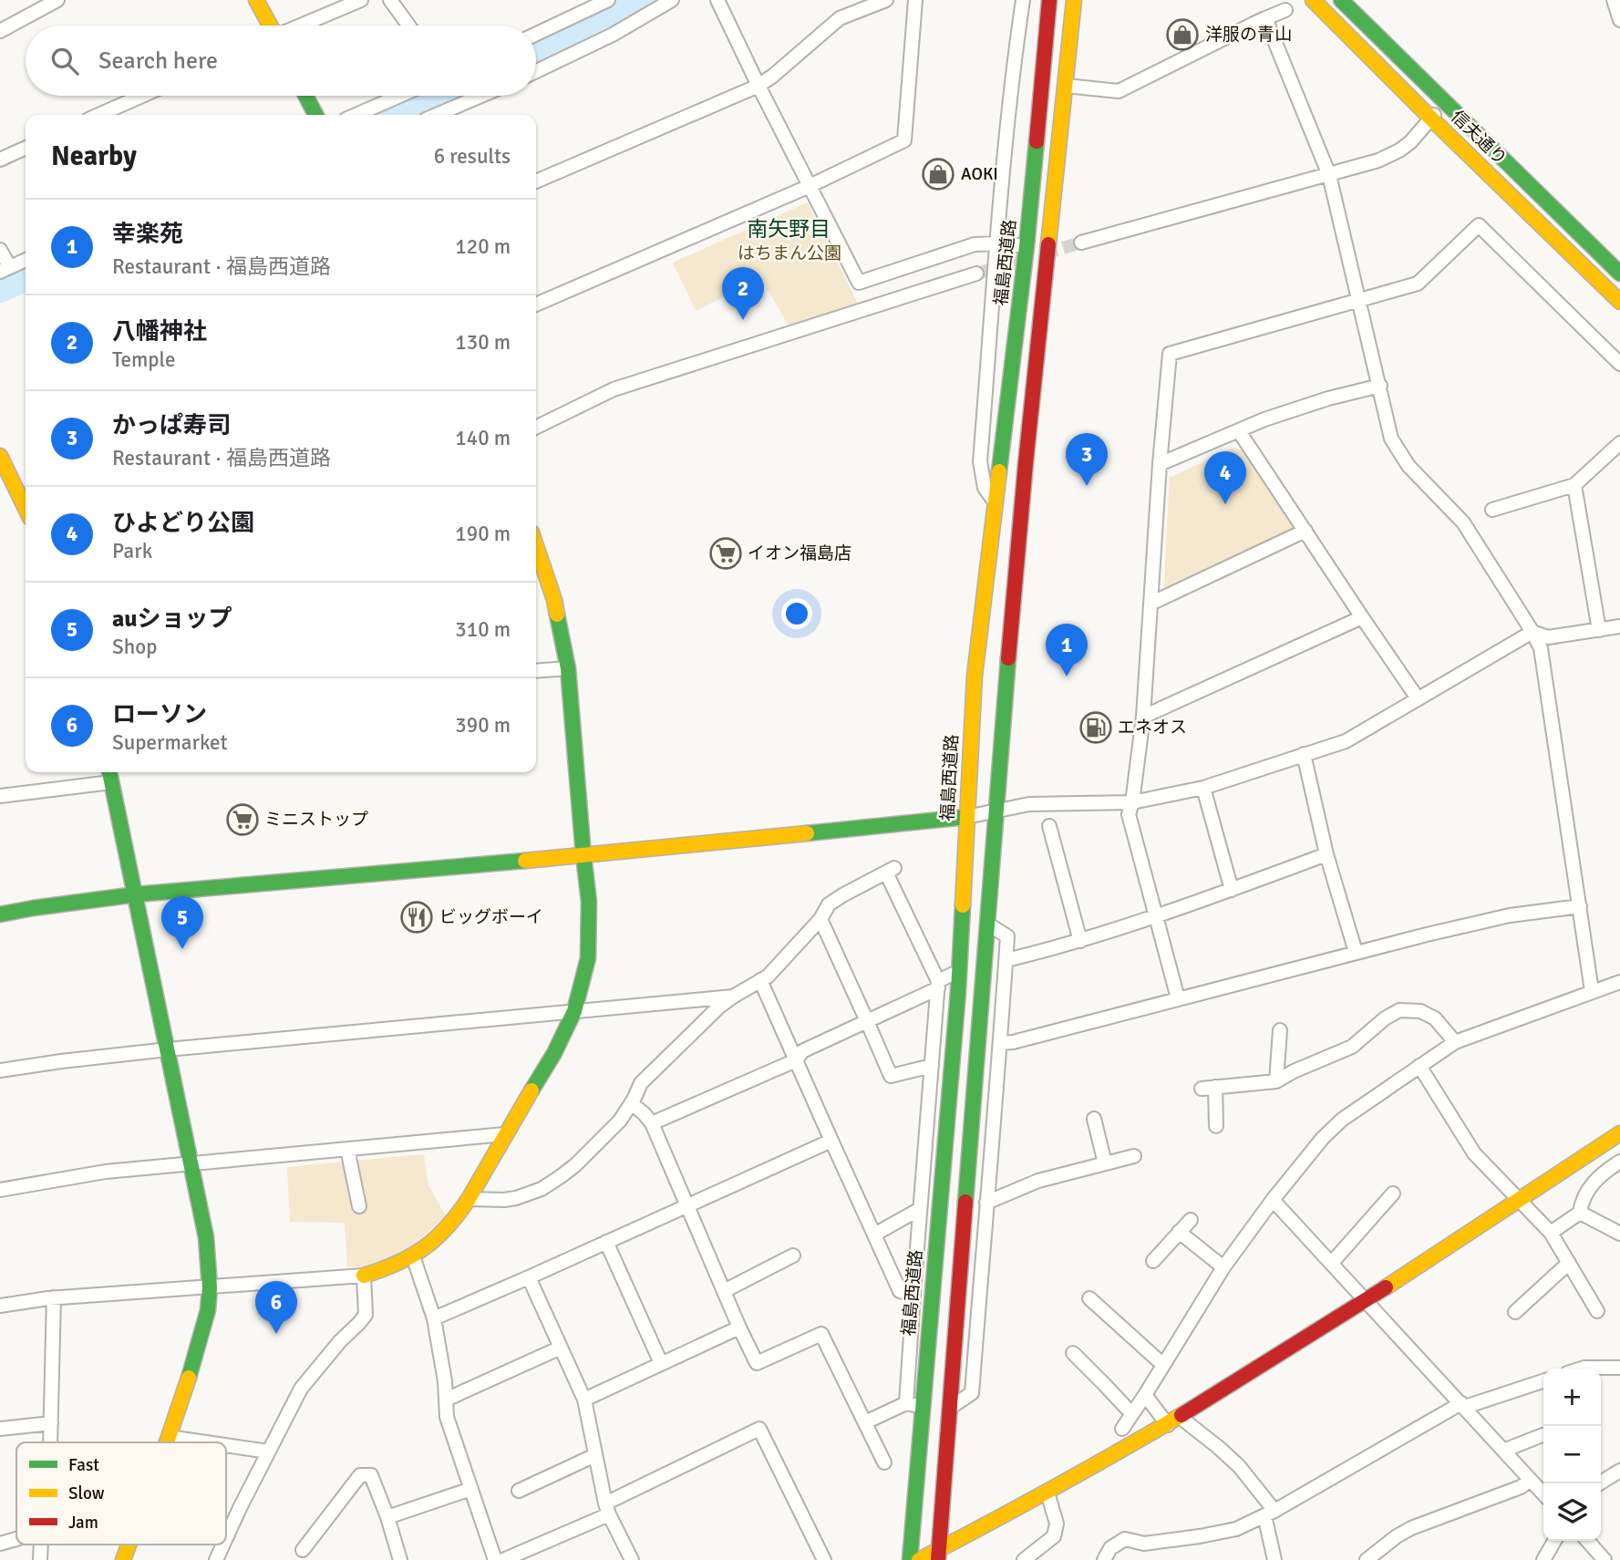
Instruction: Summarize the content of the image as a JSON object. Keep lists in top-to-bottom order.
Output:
{
  "streets": {
    "main road": ["信夫通り", "福島西道路"]
  },
  "districts": ["南矢野目"],
  "parks": ["はちまん公園"],
  "places": {
    "shop": ["洋服の青山", "AOKI"],
    "supermarket": ["イオン福島店", "ミニストップ"],
    "fuel station": ["エネオス"],
    "restaurant": ["ビッグボーイ"]
  },
  "legend": ["Fast", "Slow", "Jam"],
  "page": {
    "search": "Search here",
    "heading": ["Nearby", "6 results"],
    "list": [
      {
        "mark": "1",
        "name": "幸楽苑",
        "note": "Restaurant · 福島西道路",
        "value": "120 m"
      },
      {
        "mark": "2",
        "name": "八幡神社",
        "note": "Temple",
        "value": "130 m"
      },
      {
        "mark": "3",
        "name": "かっぱ寿司",
        "note": "Restaurant · 福島西道路",
        "value": "140 m"
      },
      {
        "mark": "4",
        "name": "ひよどり公園",
        "note": "Park",
        "value": "190 m"
      },
      {
        "mark": "5",
        "name": "auショップ",
        "note": "Shop",
        "value": "310 m"
      },
      {
        "mark": "6",
        "name": "ローソン",
        "note": "Supermarket",
        "value": "390 m"
      }
    ],
    "pins": [
      "2",
      "3",
      "4",
      "1",
      "5",
      "6"
    ],
    "map_buttons": ["+", "−"]
  }
}
